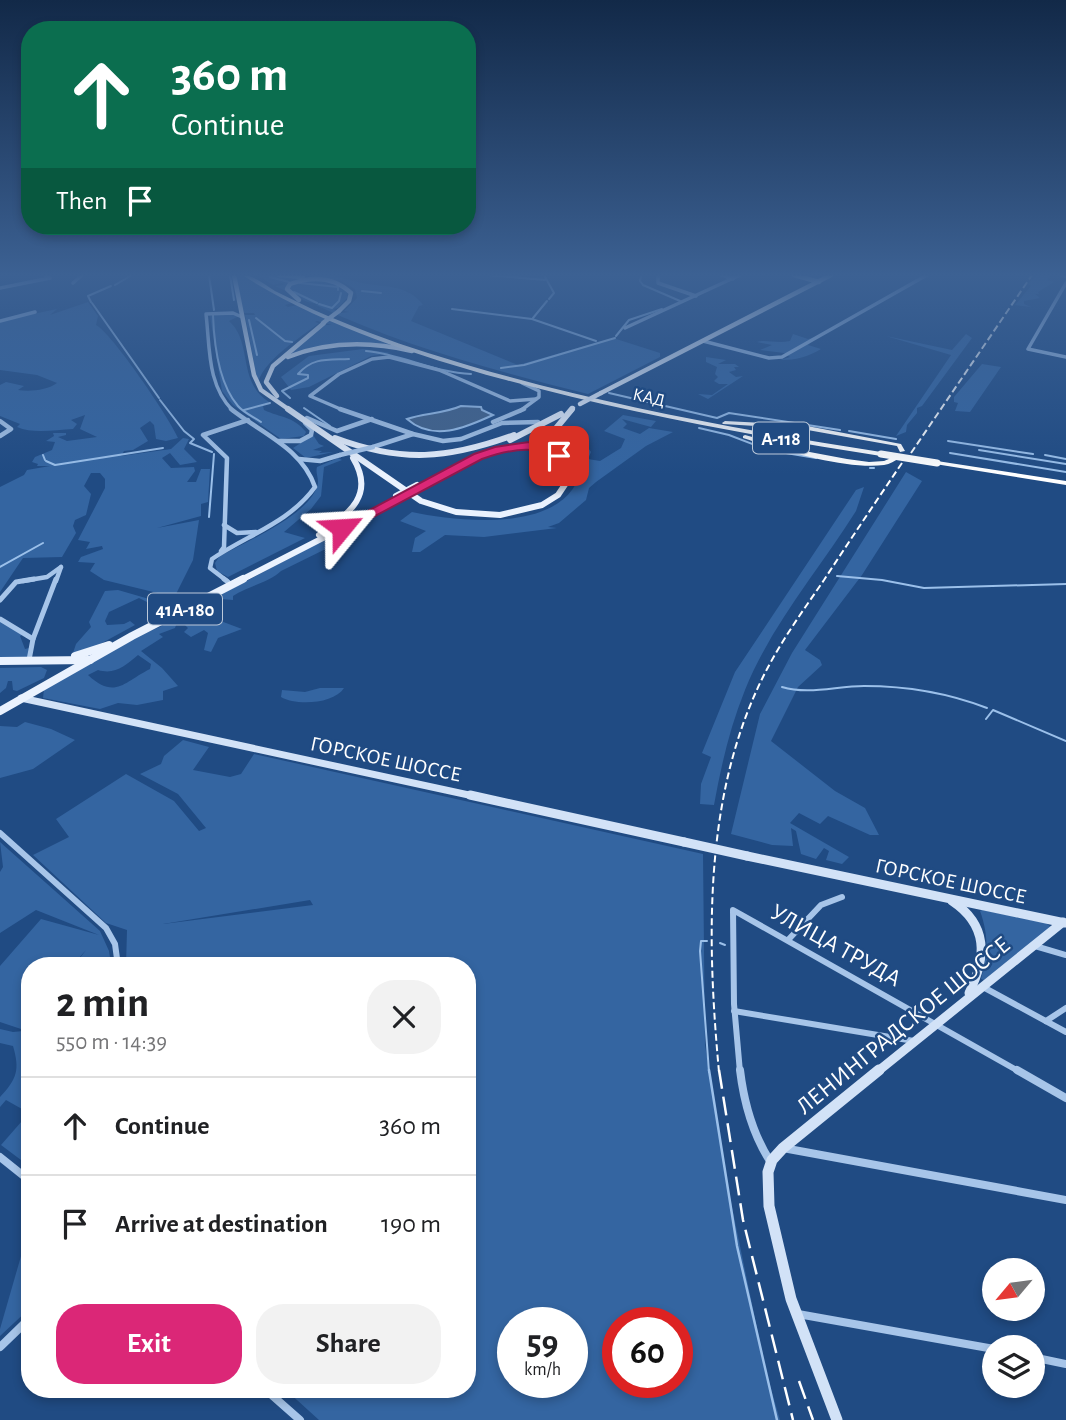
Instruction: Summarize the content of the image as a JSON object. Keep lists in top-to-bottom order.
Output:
{
  "streets": {
    "highway": ["КАД", "А-118"],
    "main road": ["41А-180", "ГОРСКОЕ ШОССЕ", "ЛЕНИНГРАДСКОЕ ШОССЕ"],
    "street": ["УЛИЦА ТРУДА"]
  },
  "crossings": [
    ["41А-180", "ГОРСКОЕ ШОССЕ"],
    ["ГОРСКОЕ ШОССЕ", "ЛЕНИНГРАДСКОЕ ШОССЕ"],
    ["УЛИЦА ТРУДА", "ЛЕНИНГРАДСКОЕ ШОССЕ"]
  ],
  "north": "bottom left",
  "page": {
    "turn": ["360 m", "Continue"],
    "then": "Then",
    "heading": ["2 min", "550 m · 14:39"],
    "list": [
      {
        "name": "Continue",
        "value": "360 m"
      },
      {
        "name": "Arrive at destination",
        "value": "190 m"
      }
    ],
    "buttons": ["Exit", "Share"],
    "speed": "59 km/h",
    "limit": "60"
  }
}
